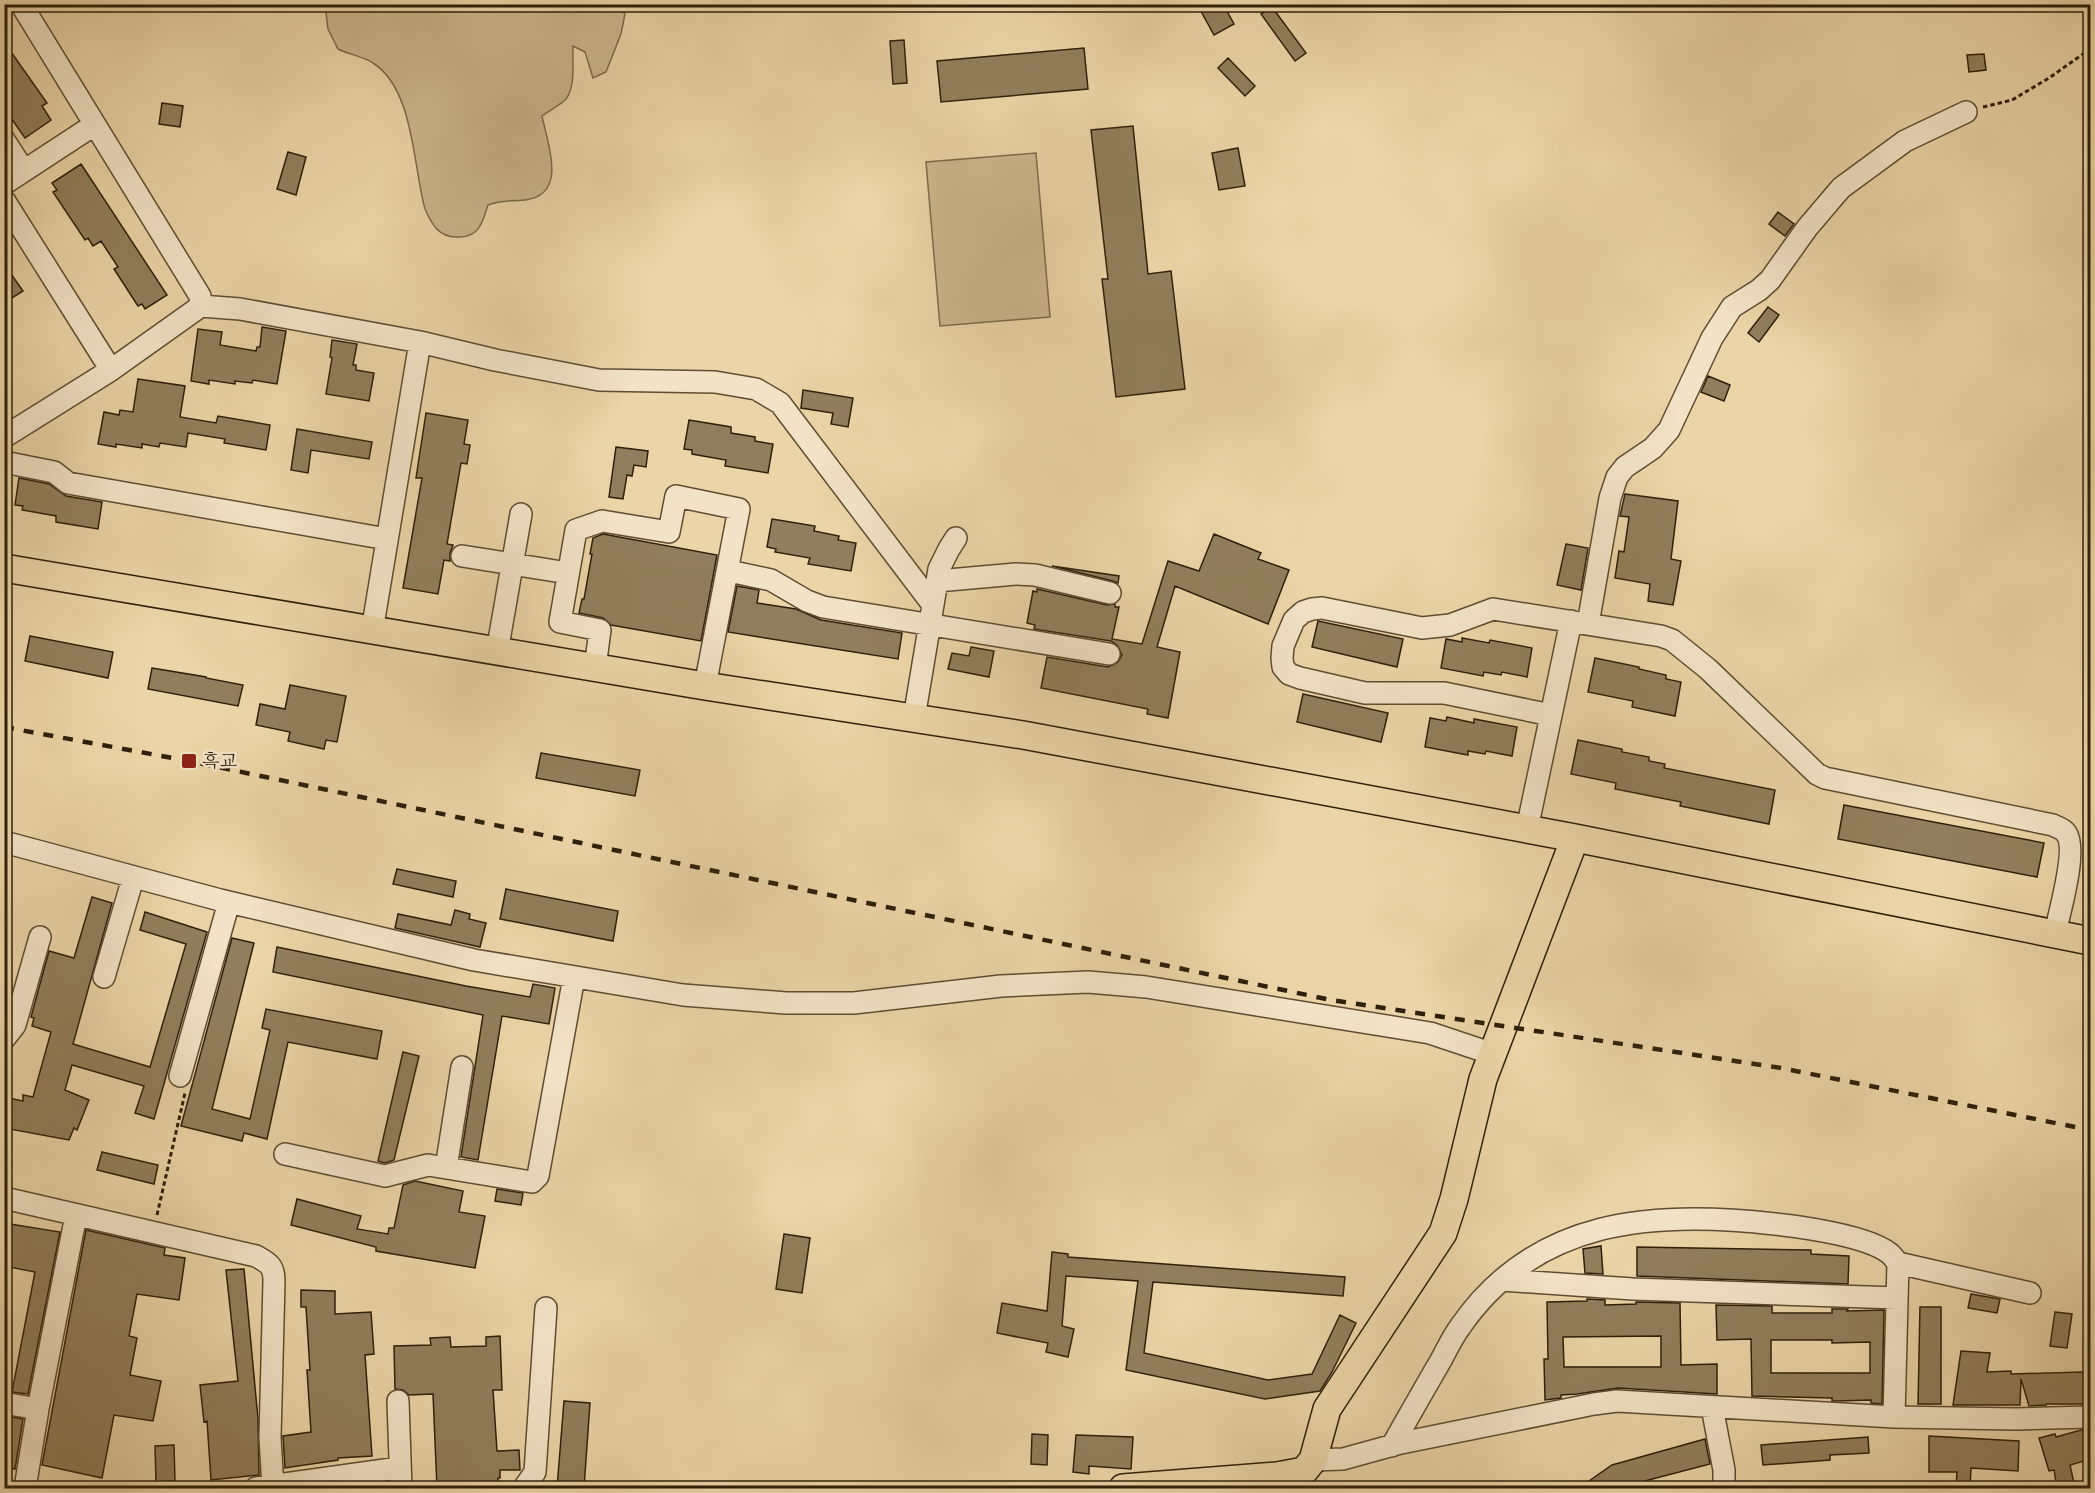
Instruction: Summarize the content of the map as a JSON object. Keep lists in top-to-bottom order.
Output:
{
  "places": {
    "transit": ["흑교"]
  }
}
